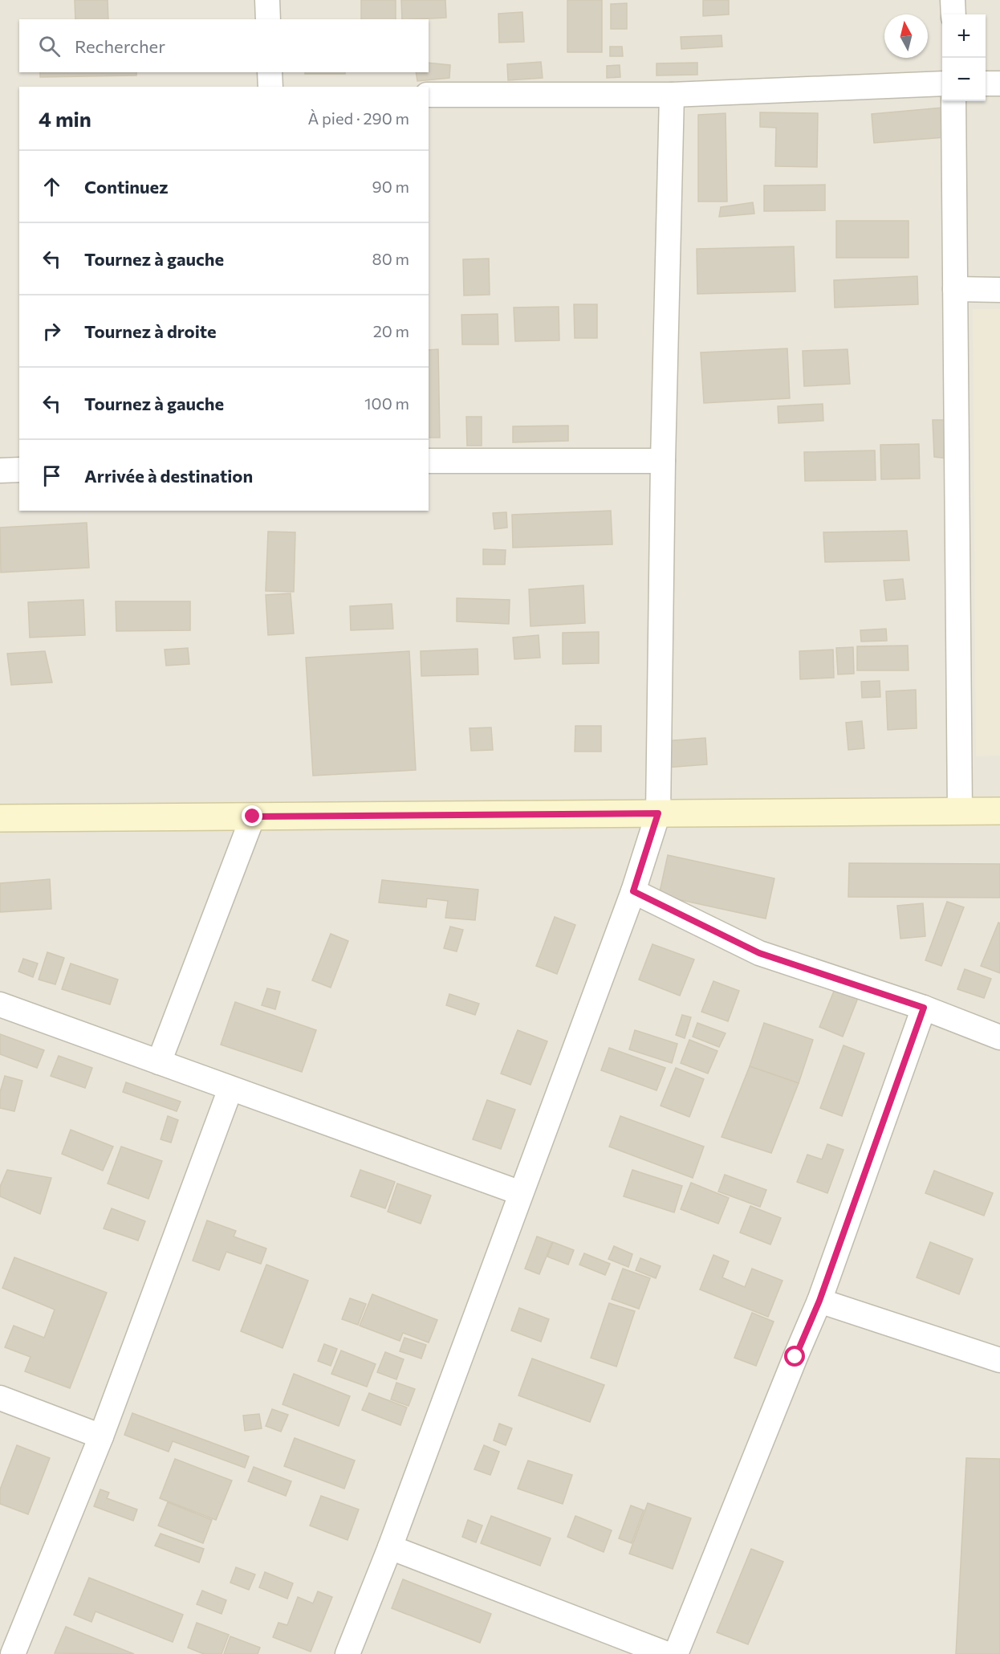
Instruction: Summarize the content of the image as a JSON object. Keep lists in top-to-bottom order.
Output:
{
  "north": "top",
  "page": {
    "map_buttons": ["+", "−"],
    "search": "Rechercher",
    "heading": ["4 min", "À pied · 290 m"],
    "list": [
      ["Continuez", "90 m"],
      ["Tournez à gauche", "80 m"],
      ["Tournez à droite", "20 m"],
      ["Tournez à gauche", "100 m"],
      "Arrivée à destination"
    ]
  }
}
